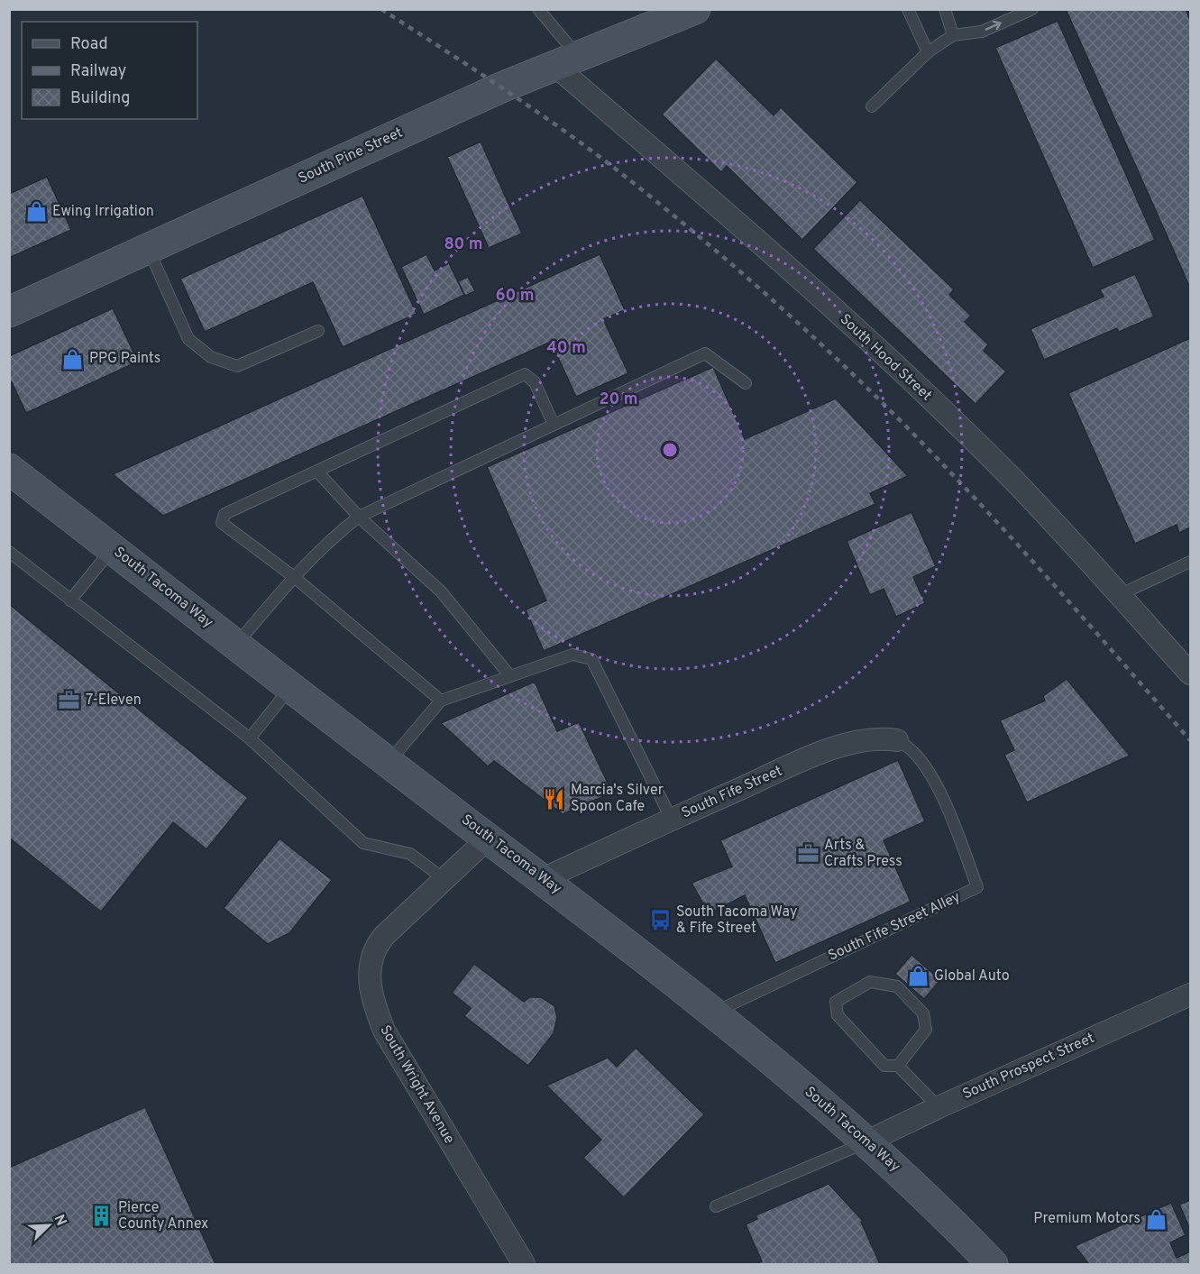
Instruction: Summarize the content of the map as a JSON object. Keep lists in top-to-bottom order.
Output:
{
  "streets": {
    "main road": ["South Pine Street", "South Tacoma Way"],
    "street": [
      "South Hood Street",
      "South Fife Street",
      "South Prospect Street",
      "South Wright Avenue"
    ],
    "lane": ["South Fife Street Alley"]
  },
  "crossings": [
    ["South Pine Street", "South Hood Street"],
    ["South Tacoma Way", "South Fife Street"],
    ["South Tacoma Way", "South Fife Street Alley"],
    ["South Tacoma Way", "South Prospect Street"],
    ["South Tacoma Way", "South Wright Avenue"],
    ["South Fife Street", "South Fife Street Alley"]
  ],
  "places": {
    "shop": [
      "Ewing Irrigation",
      "PPG Paints",
      "Global Auto",
      "Premium Motors"
    ],
    "office": ["7-Eleven", "Arts & Crafts Press"],
    "restaurant": ["Marcia's Silver Spoon Cafe"],
    "bus stop": ["South Tacoma Way & Fife Street"],
    "building": ["Pierce County Annex"]
  },
  "legend": ["Road", "Railway", "Building"],
  "north": "top right",
  "rings": [
    "80 m",
    "60 m",
    "40 m",
    "20 m"
  ]
}
